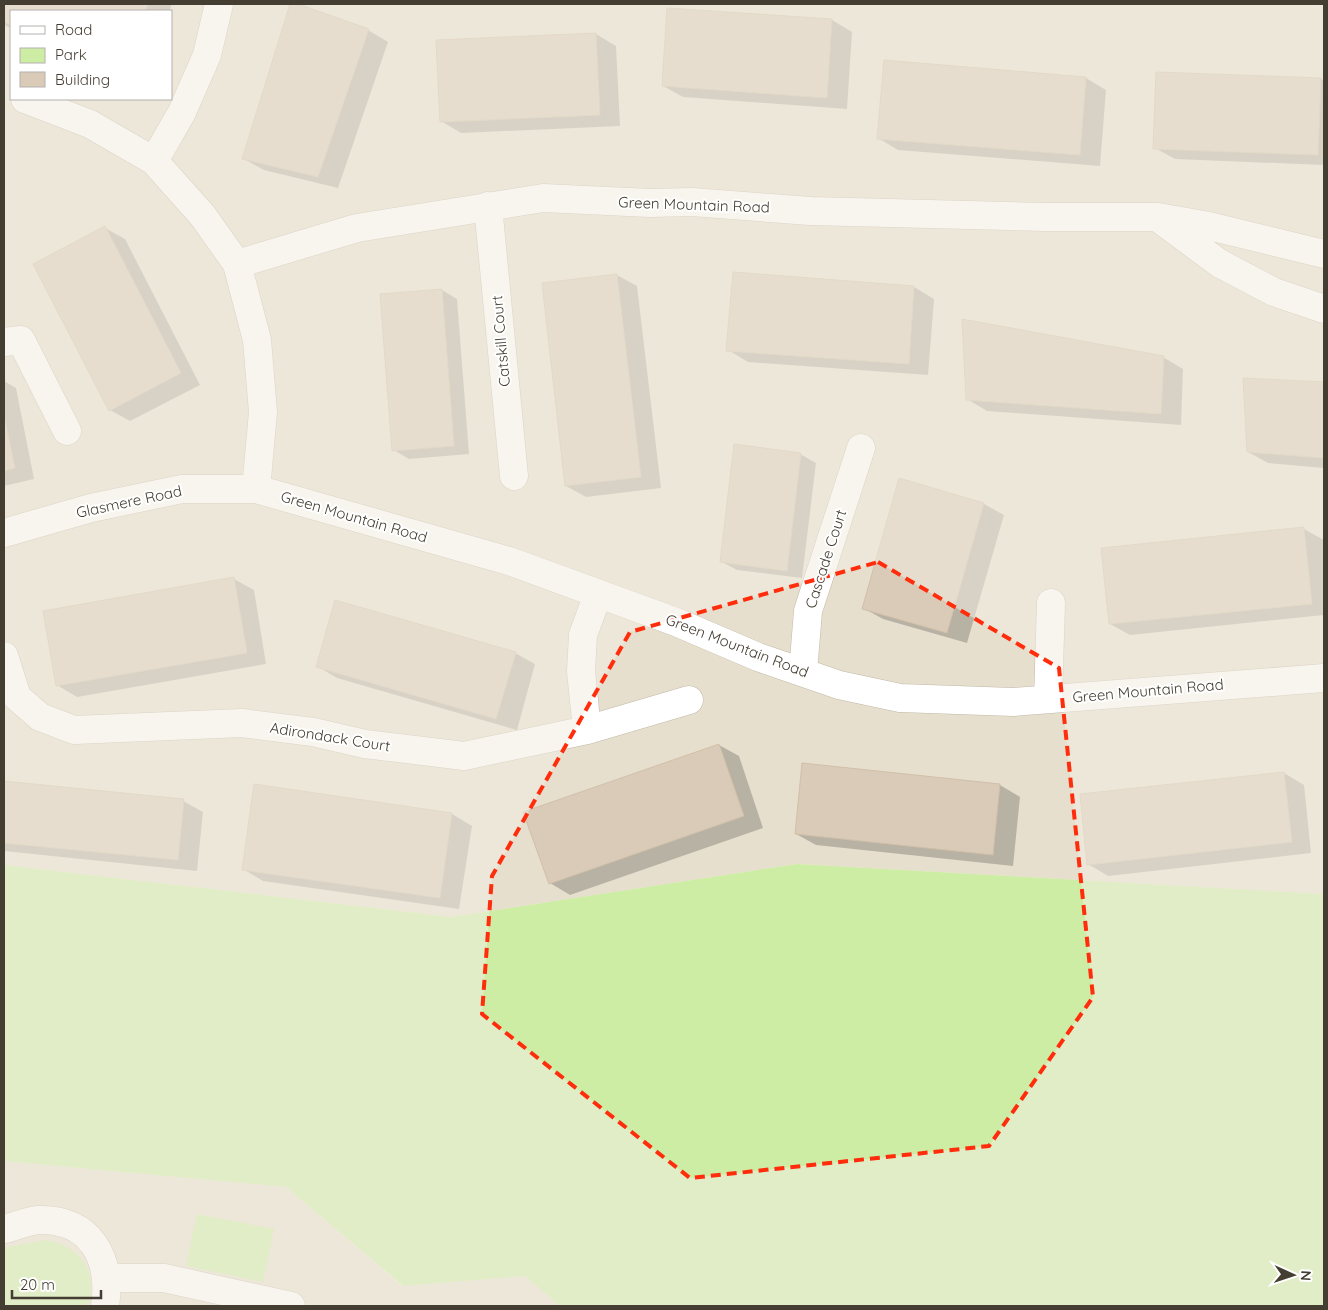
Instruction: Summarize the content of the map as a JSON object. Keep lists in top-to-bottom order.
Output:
{
  "streets": {
    "street": [
      "Green Mountain Road",
      "Catskill Court",
      "Glasmere Road",
      "Cascade Court",
      "Adirondack Court"
    ]
  },
  "crossings": [
    ["Green Mountain Road", "Catskill Court"],
    ["Green Mountain Road", "Glasmere Road"],
    ["Green Mountain Road", "Cascade Court"]
  ],
  "legend": ["Road", "Park", "Building"],
  "scale_bar": "20 m",
  "north": "right"
}
